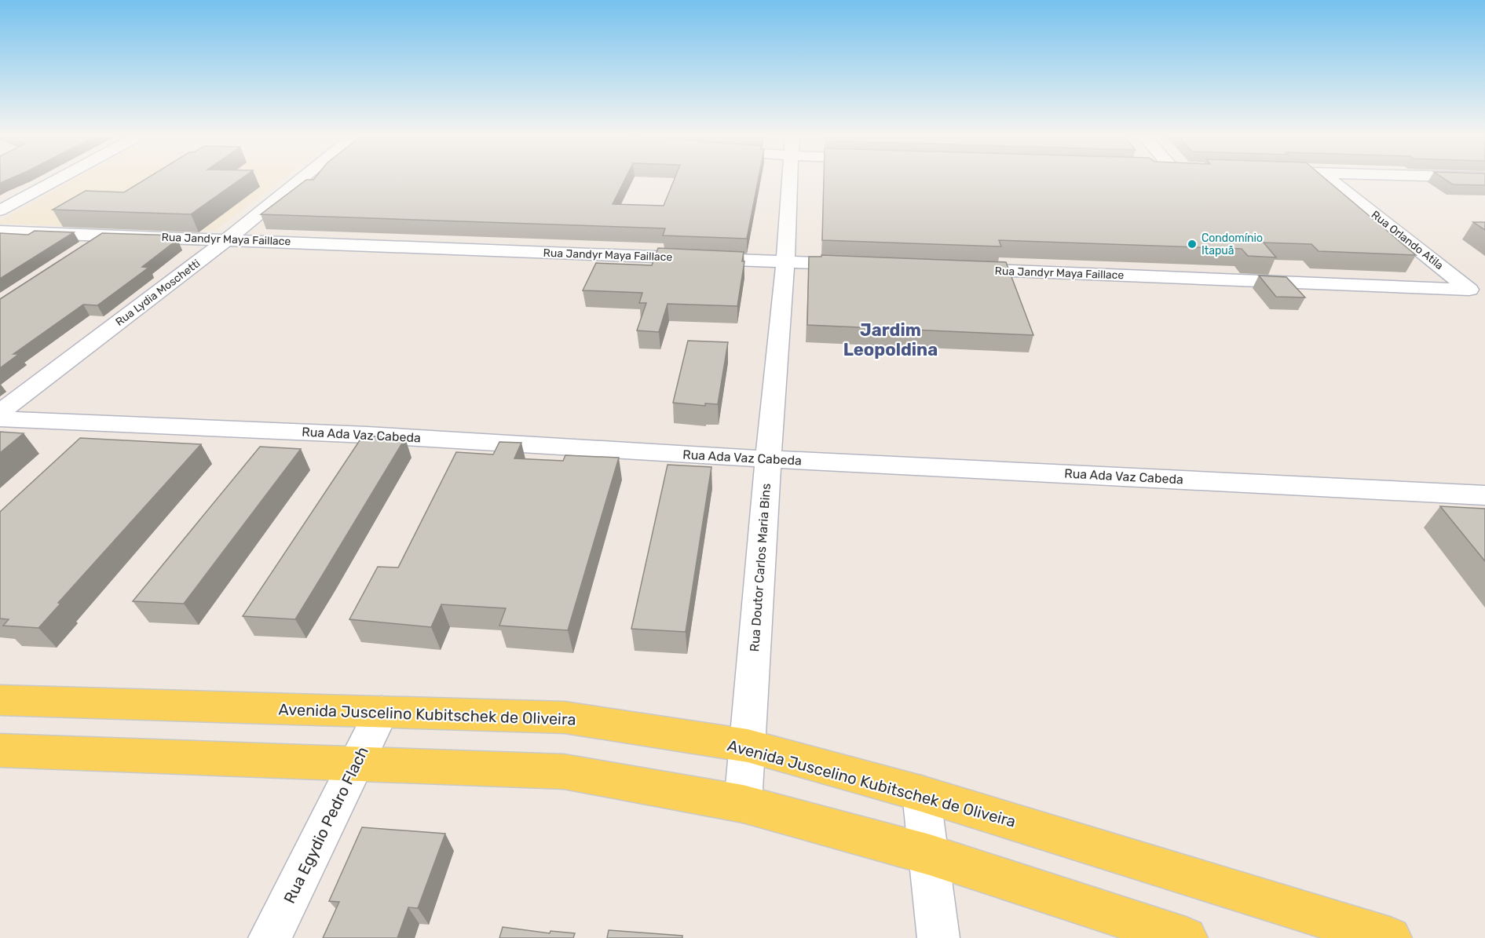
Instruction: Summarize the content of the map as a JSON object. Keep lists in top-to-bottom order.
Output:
{
  "streets": {
    "main road": ["Avenida Juscelino Kubitschek de Oliveira"],
    "street": [
      "Rua Jandyr Maya Faillace",
      "Rua Orlando Atila",
      "Rua Lydia Moschetti",
      "Rua Ada Vaz Cabeda",
      "Rua Doutor Carlos Maria Bins",
      "Rua Egydio Pedro Flach"
    ]
  },
  "crossings": [
    ["Rua Jandyr Maya Faillace", "Rua Orlando Atila"],
    ["Rua Jandyr Maya Faillace", "Rua Lydia Moschetti"],
    ["Rua Jandyr Maya Faillace", "Rua Doutor Carlos Maria Bins"],
    ["Rua Ada Vaz Cabeda", "Rua Doutor Carlos Maria Bins"],
    ["Rua Doutor Carlos Maria Bins", "Avenida Juscelino Kubitschek de Oliveira"],
    ["Avenida Juscelino Kubitschek de Oliveira", "Rua Egydio Pedro Flach"]
  ],
  "districts": ["Jardim Leopoldina"],
  "places": ["Condomínio Itapuã"]
}
